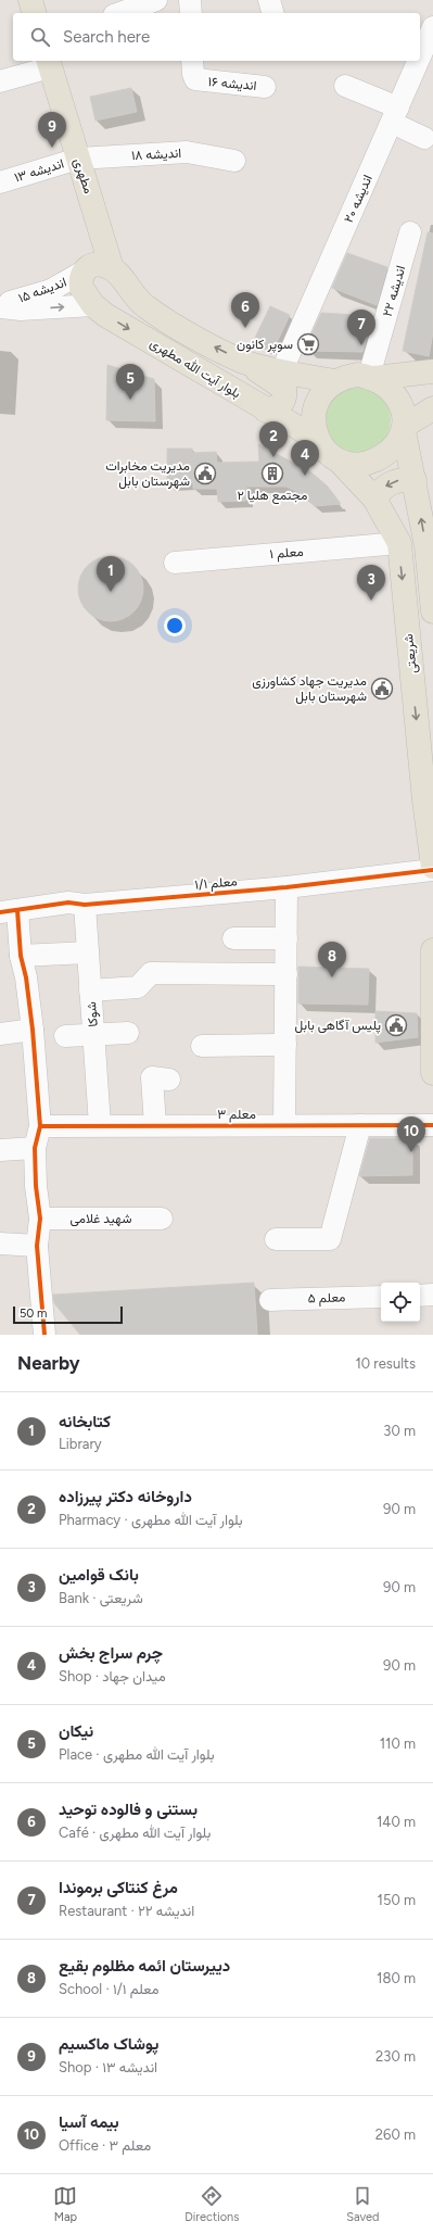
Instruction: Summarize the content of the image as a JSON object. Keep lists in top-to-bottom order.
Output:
{
  "streets": {
    "main road": ["مطهری", "بلوار آیت الله مطهری", "شریعتی"],
    "street": [
      "اندیشه ۱۶",
      "اندیشه ۱۸",
      "اندیشه ١٣",
      "اندیشه ۲۰",
      "اندیشه ۱۵",
      "اندیشه ۲۲",
      "معلم ۱",
      "معلم ۱/۱",
      "شوکا",
      "معلم ۳",
      "شهید غلامی",
      "معلم ۵"
    ]
  },
  "crossings": [
    ["اندیشه ۱۸", "اندیشه ١٣"],
    ["اندیشه ۱۸", "مطهری"],
    ["اندیشه ١٣", "مطهری"],
    ["مطهری", "اندیشه ۱۵"],
    ["مطهری", "بلوار آیت الله مطهری"],
    ["اندیشه ۲۰", "بلوار آیت الله مطهری"],
    ["اندیشه ۱۵", "بلوار آیت الله مطهری"],
    ["اندیشه ۲۲", "بلوار آیت الله مطهری"],
    ["اندیشه ۲۲", "شریعتی"],
    ["بلوار آیت الله مطهری", "شریعتی"],
    ["معلم ۱", "شریعتی"],
    ["معلم ۱/۱", "شوکا"],
    ["شوکا", "معلم ۳"]
  ],
  "one_way": ["شریعتی"],
  "places": {
    "supermarket": ["سوپر کانون"],
    "public building": ["مدیریت مخابرات شهرستان بابل", "مدیریت جهاد کشاورزی شهرستان بابل", "پلیس آگاهی بابل"],
    "building": ["مجتمع هلیا ۲"]
  },
  "scale_bar": "50 m",
  "page": {
    "search": "Search here",
    "pins": [
      "9",
      "6",
      "7",
      "5",
      "2",
      "4",
      "1",
      "3",
      "8",
      "10"
    ],
    "scale": "50 m",
    "heading": ["Nearby", "10 results"],
    "list": [
      {
        "mark": "1",
        "name": "کتابخانه",
        "note": "Library",
        "value": "30 m"
      },
      {
        "mark": "2",
        "name": "داروخانه دکتر پیرزاده",
        "note": "Pharmacy · بلوار آیت الله مطهری",
        "value": "90 m"
      },
      {
        "mark": "3",
        "name": "بانک قوامین",
        "note": "Bank · شریعتی",
        "value": "90 m"
      },
      {
        "mark": "4",
        "name": "چرم سراج بخش",
        "note": "Shop · میدان جهاد",
        "value": "90 m"
      },
      {
        "mark": "5",
        "name": "نیکان",
        "note": "Place · بلوار آیت الله مطهری",
        "value": "110 m"
      },
      {
        "mark": "6",
        "name": "بستنی و فالوده توحید",
        "note": "Café · بلوار آیت الله مطهری",
        "value": "140 m"
      },
      {
        "mark": "7",
        "name": "مرغ کنتاکی برموندا",
        "note": "Restaurant · اندیشه ۲۲",
        "value": "150 m"
      },
      {
        "mark": "8",
        "name": "دییرستان ائمه مظلوم بقیع",
        "note": "School · معلم ۱/۱",
        "value": "180 m"
      },
      {
        "mark": "9",
        "name": "پوشاک ماکسیم",
        "note": "Shop · اندیشه ١٣",
        "value": "230 m"
      },
      {
        "mark": "10",
        "name": "بیمه آسیا",
        "note": "Office · معلم ۳",
        "value": "260 m"
      }
    ],
    "nav": ["Map", "Directions", "Saved"]
  }
}
